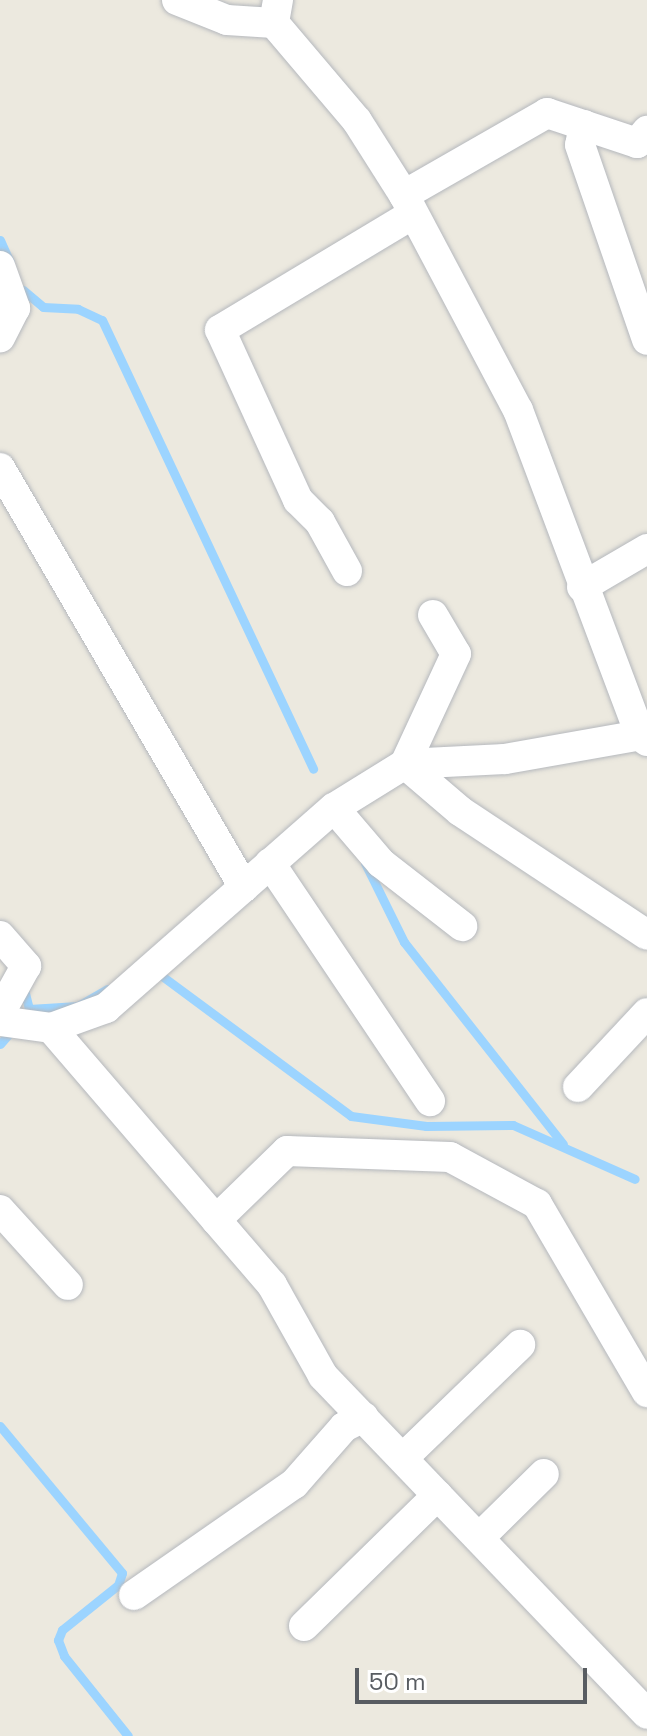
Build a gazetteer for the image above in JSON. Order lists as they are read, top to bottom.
{
  "scale_bar": "50 m"
}
